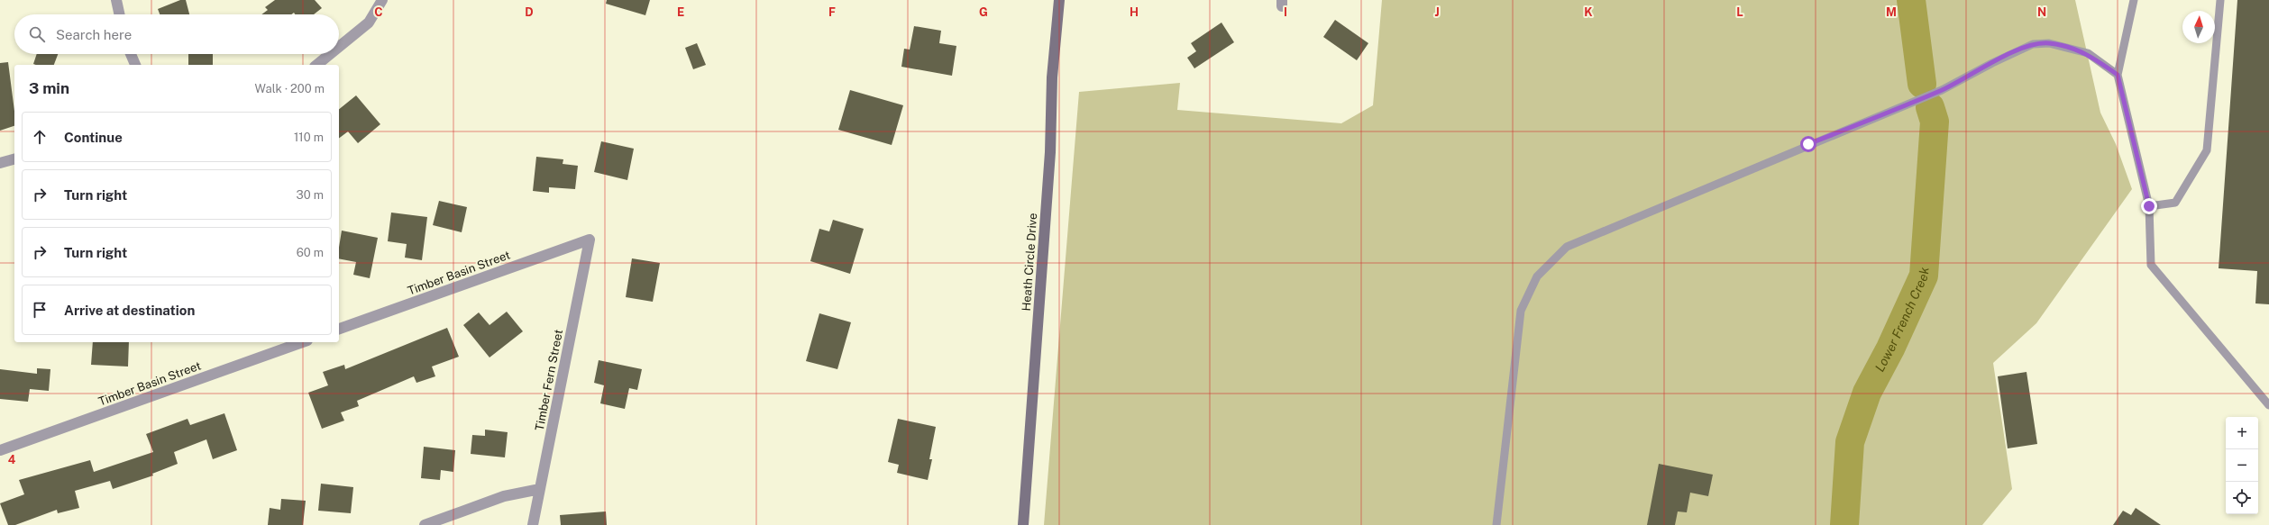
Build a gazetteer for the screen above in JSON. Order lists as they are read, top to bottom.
{
  "streets": {
    "street": ["Heath Circle Drive", "Timber Basin Street", "Timber Fern Street"]
  },
  "crossings": [
    ["Timber Basin Street", "Timber Fern Street"]
  ],
  "water": ["Lower French Creek"],
  "north": "top",
  "page": {
    "search": "Search here",
    "heading": ["3 min", "Walk · 200 m"],
    "list": [
      ["Continue", "110 m"],
      ["Turn right", "30 m"],
      ["Turn right", "60 m"],
      "Arrive at destination"
    ],
    "map_buttons": ["+", "−"]
  },
  "grid": {
    "columns": [
      "C",
      "D",
      "E",
      "F",
      "G",
      "H",
      "I",
      "J",
      "K",
      "L",
      "M",
      "N"
    ],
    "rows": ["4"]
  }
}
